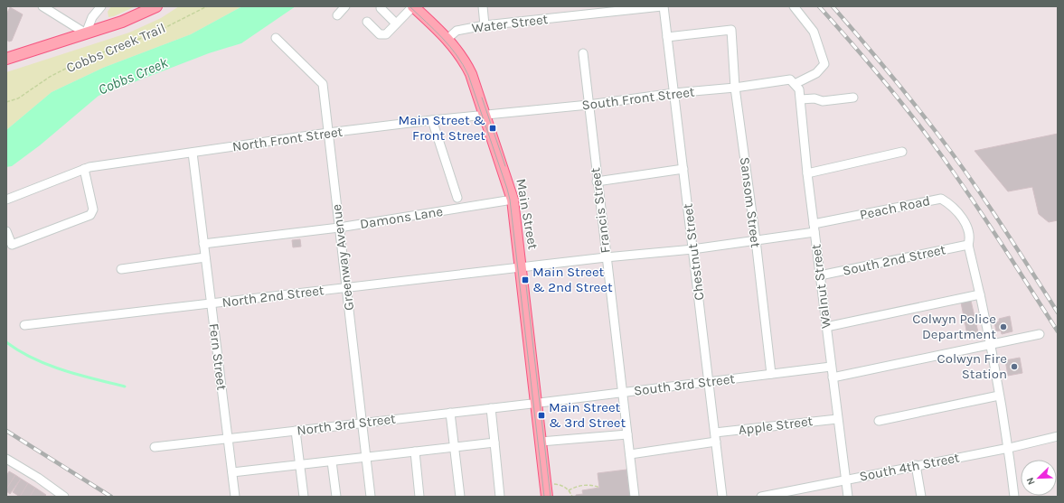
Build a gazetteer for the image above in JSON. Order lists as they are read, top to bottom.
{
  "streets": {
    "main road": ["Main Street"],
    "street": [
      "Water Street",
      "South Front Street",
      "North Front Street",
      "Sansom Street",
      "Peach Road",
      "Francis Street",
      "Damons Lane",
      "Chestnut Street",
      "Greenway Avenue",
      "South 2nd Street",
      "Walnut Street",
      "North 2nd Street",
      "Fern Street",
      "South 3rd Street",
      "North 3rd Street",
      "Apple Street",
      "South 4th Street"
    ],
    "path": ["Cobbs Creek Trail"]
  },
  "crossings": [
    ["Water Street", "Main Street"],
    ["Water Street", "Chestnut Street"],
    ["South Front Street", "North Front Street"],
    ["South Front Street", "Sansom Street"],
    ["South Front Street", "Francis Street"],
    ["South Front Street", "Main Street"],
    ["South Front Street", "Chestnut Street"],
    ["South Front Street", "Walnut Street"],
    ["North Front Street", "Main Street"],
    ["North Front Street", "Greenway Avenue"],
    ["North Front Street", "Fern Street"],
    ["Sansom Street", "Chestnut Street"],
    ["Sansom Street", "South 3rd Street"],
    ["Peach Road", "South 2nd Street"],
    ["Peach Road", "Walnut Street"],
    ["Francis Street", "South 3rd Street"],
    ["Main Street", "Damons Lane"],
    ["Main Street", "North 2nd Street"],
    ["Main Street", "South 3rd Street"],
    ["Main Street", "North 3rd Street"],
    ["Damons Lane", "Greenway Avenue"],
    ["Damons Lane", "Fern Street"],
    ["Chestnut Street", "South 3rd Street"],
    ["Chestnut Street", "Apple Street"],
    ["Greenway Avenue", "North 2nd Street"],
    ["Greenway Avenue", "North 3rd Street"],
    ["South 2nd Street", "Walnut Street"],
    ["Walnut Street", "South 3rd Street"],
    ["Walnut Street", "Apple Street"],
    ["Walnut Street", "South 4th Street"],
    ["North 2nd Street", "Fern Street"],
    ["Fern Street", "North 3rd Street"],
    ["South 3rd Street", "North 3rd Street"]
  ],
  "water": ["Cobbs Creek"],
  "places": {
    "transit": ["Main Street & Front Street", "Main Street & 2nd Street", "Main Street & 3rd Street"],
    "other": ["Colwyn Police Department", "Colwyn Fire Station"]
  },
  "north": "bottom left"
}
